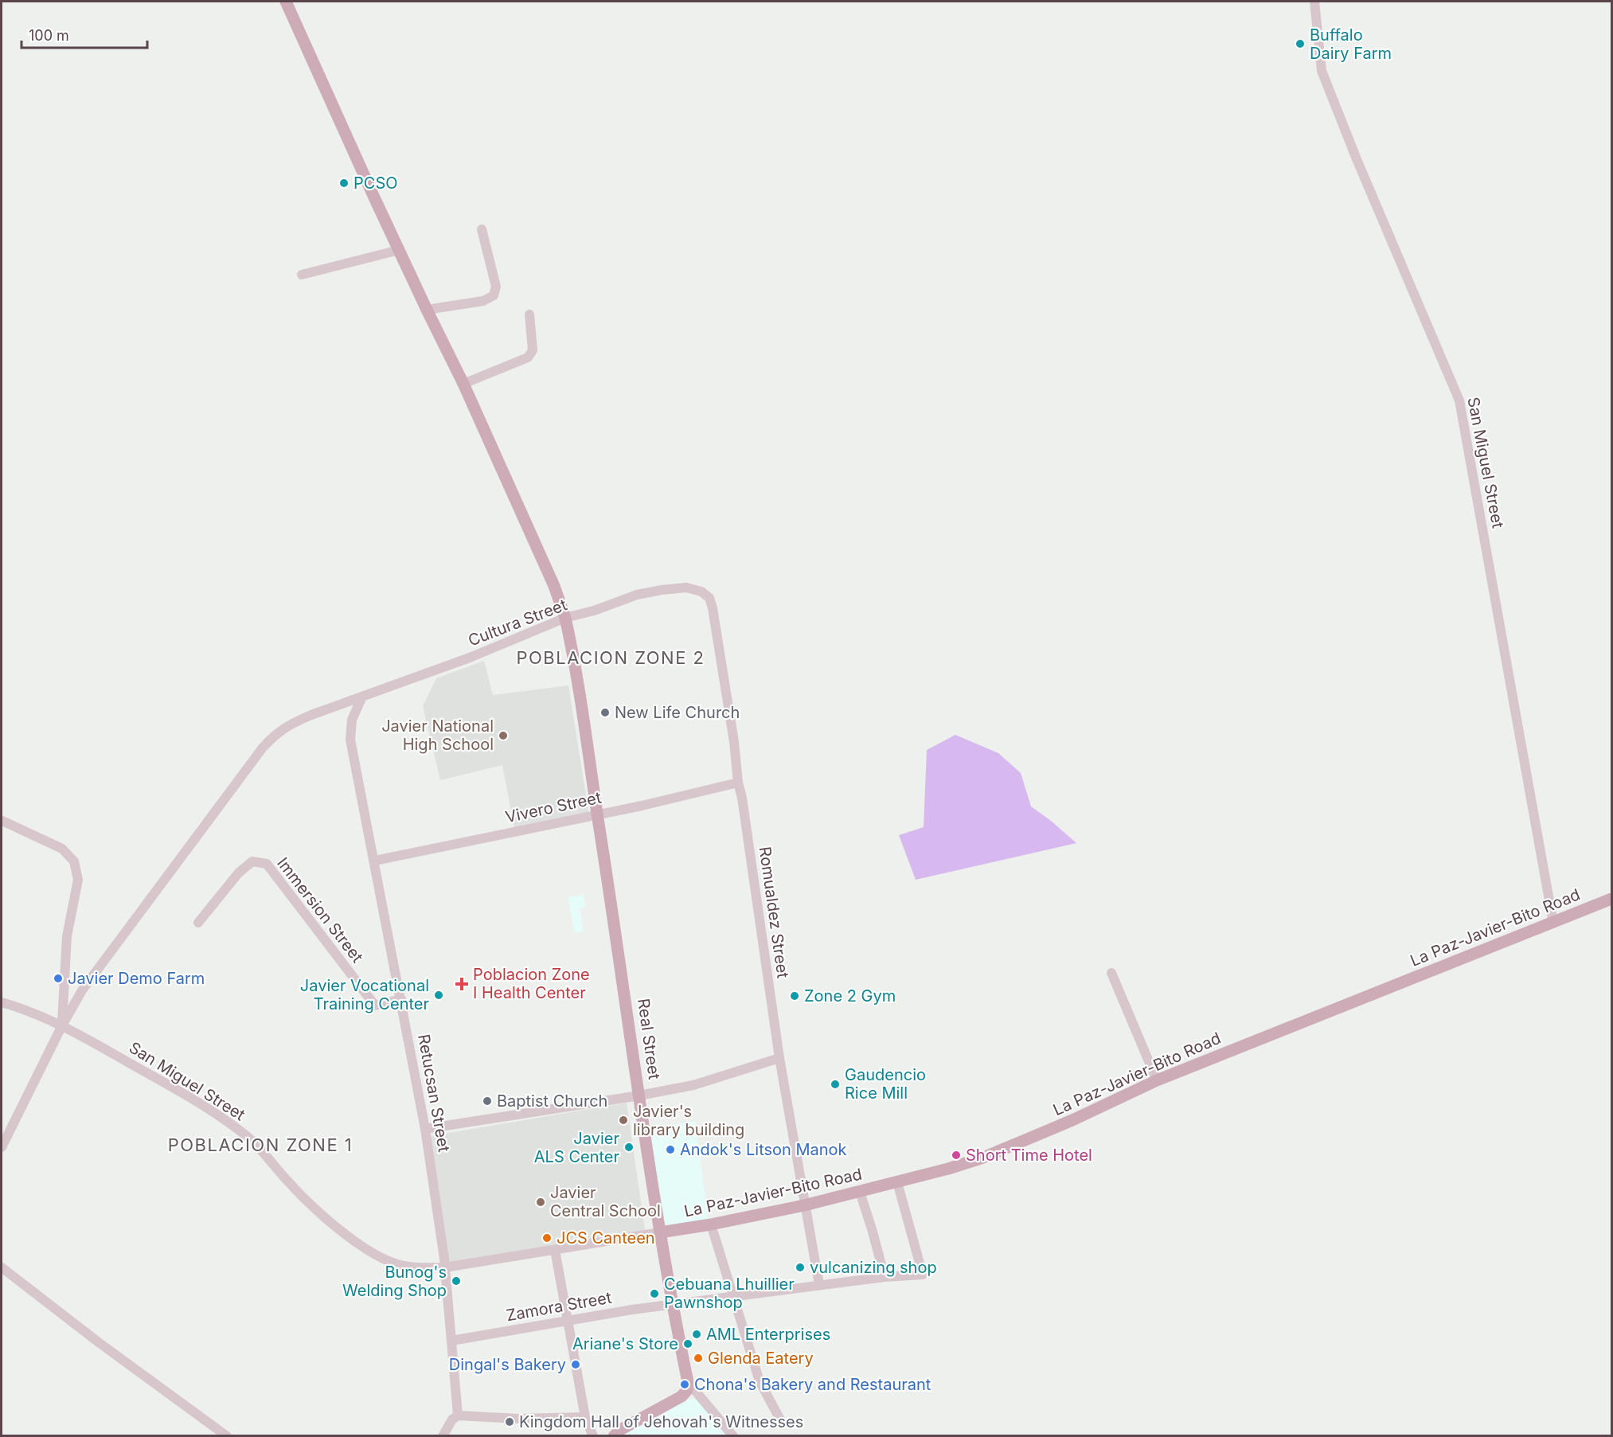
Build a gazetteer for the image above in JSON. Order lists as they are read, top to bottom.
{
  "streets": {
    "main road": ["La Paz-Javier-Bito Road", "Real Street"],
    "street": [
      "San Miguel Street",
      "Cultura Street",
      "Vivero Street",
      "Immersion Street",
      "Romualdez Street",
      "Retucsan Street",
      "Zamora Street"
    ]
  },
  "crossings": [
    ["San Miguel Street", "Cultura Street"],
    ["San Miguel Street", "La Paz-Javier-Bito Road"],
    ["San Miguel Street", "Real Street"],
    ["San Miguel Street", "Retucsan Street"],
    ["Cultura Street", "Romualdez Street"],
    ["Cultura Street", "Real Street"],
    ["Cultura Street", "Retucsan Street"],
    ["Vivero Street", "Romualdez Street"],
    ["Vivero Street", "Real Street"],
    ["Vivero Street", "Retucsan Street"],
    ["Immersion Street", "Retucsan Street"],
    ["Romualdez Street", "La Paz-Javier-Bito Road"],
    ["La Paz-Javier-Bito Road", "Real Street"],
    ["Real Street", "Zamora Street"],
    ["Retucsan Street", "Zamora Street"]
  ],
  "districts": ["POBLACION ZONE 2", "POBLACION ZONE 1"],
  "places": {
    "other": [
      "Buffalo Dairy Farm",
      "PCSO",
      "New Life Church",
      "Javier National High School",
      "Javier Demo Farm",
      "Javier Vocational Training Center",
      "Zone 2 Gym",
      "Gaudencio Rice Mill",
      "Baptist Church",
      "Javier's library building",
      "Javier ALS Center",
      "Andok's Litson Manok",
      "Short Time Hotel",
      "Javier Central School",
      "JCS Canteen",
      "vulcanizing shop",
      "Bunog's Welding Shop",
      "Cebuana Lhuillier Pawnshop",
      "AML Enterprises",
      "Ariane's Store",
      "Glenda Eatery",
      "Dingal's Bakery",
      "Chona's Bakery and Restaurant",
      "Kingdom Hall of Jehovah's Witnesses"
    ],
    "health": ["Poblacion Zone I Health Center"]
  },
  "scale_bar": "100 m"
}
